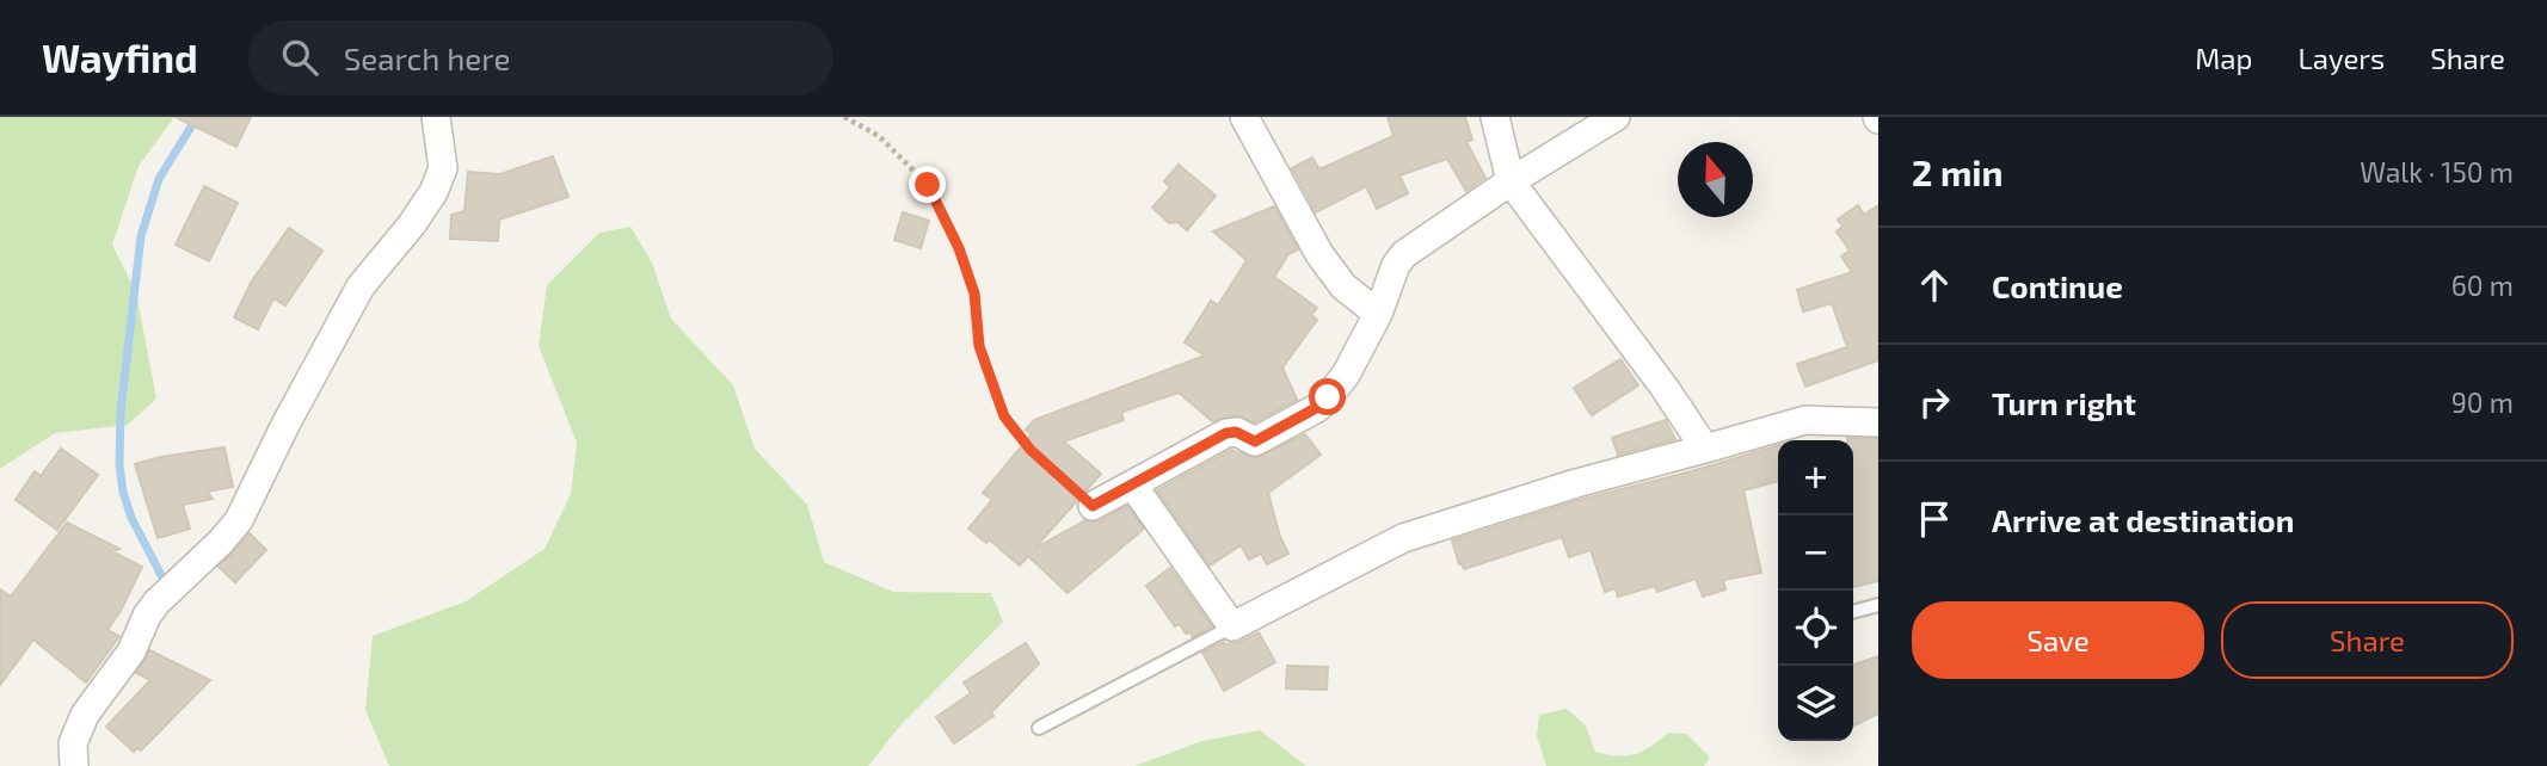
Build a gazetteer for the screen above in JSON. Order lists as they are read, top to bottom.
{
  "north": "top",
  "page": {
    "header": "Wayfind",
    "search": "Search here",
    "nav": ["Map", "Layers", "Share"],
    "heading": ["2 min", "Walk · 150 m"],
    "list": [
      ["Continue", "60 m"],
      ["Turn right", "90 m"],
      "Arrive at destination"
    ],
    "map_buttons": ["+", "−"],
    "buttons": ["Save", "Share"]
  }
}
